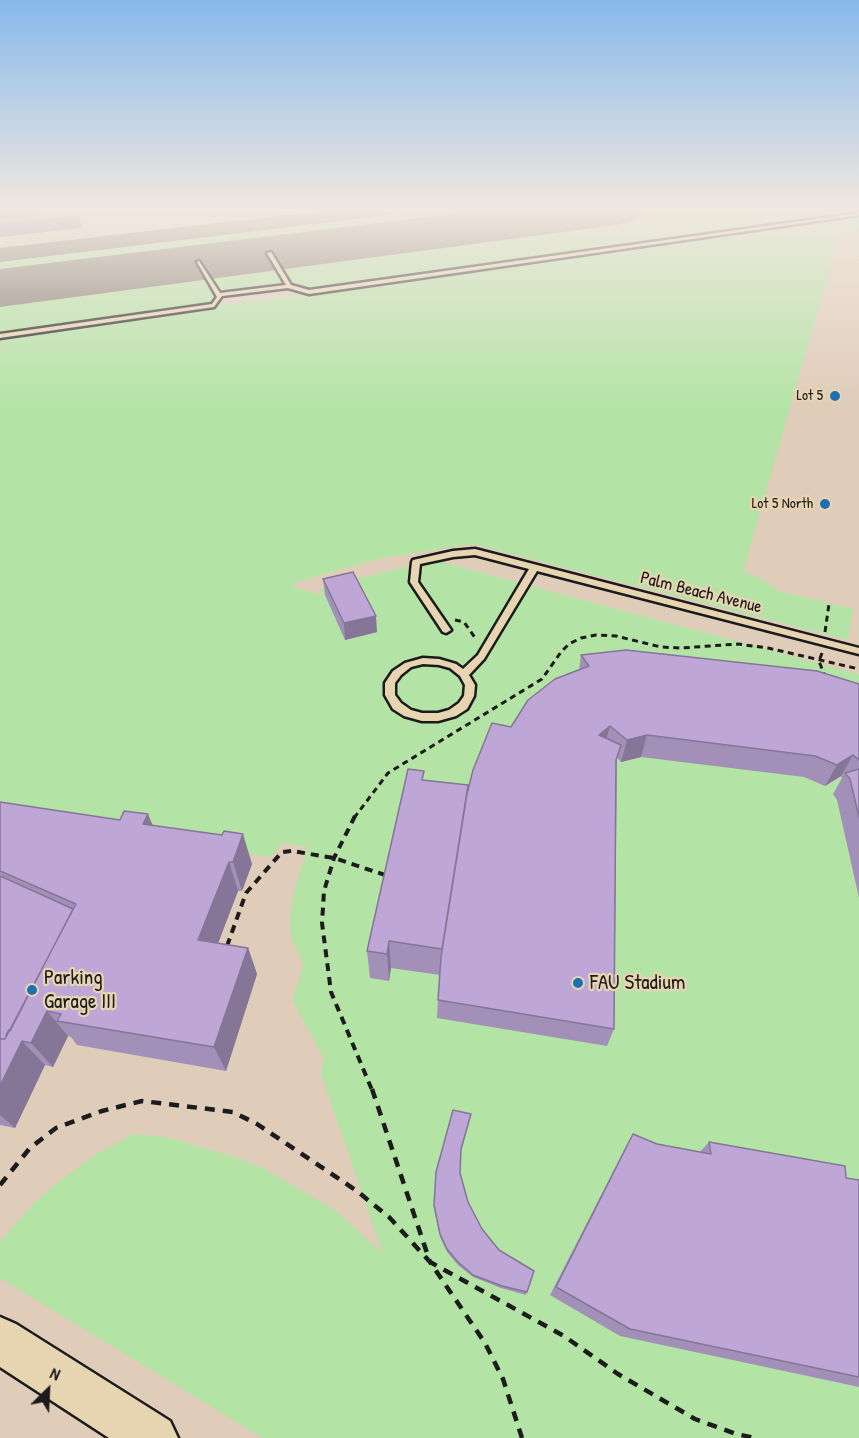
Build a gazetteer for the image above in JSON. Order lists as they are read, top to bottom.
{
  "streets": {
    "lane": ["Palm Beach Avenue"]
  },
  "places": [
    "Lot 5",
    "Lot 5 North",
    "FAU Stadium",
    "Parking Garage III"
  ],
  "north": "top right"
}
